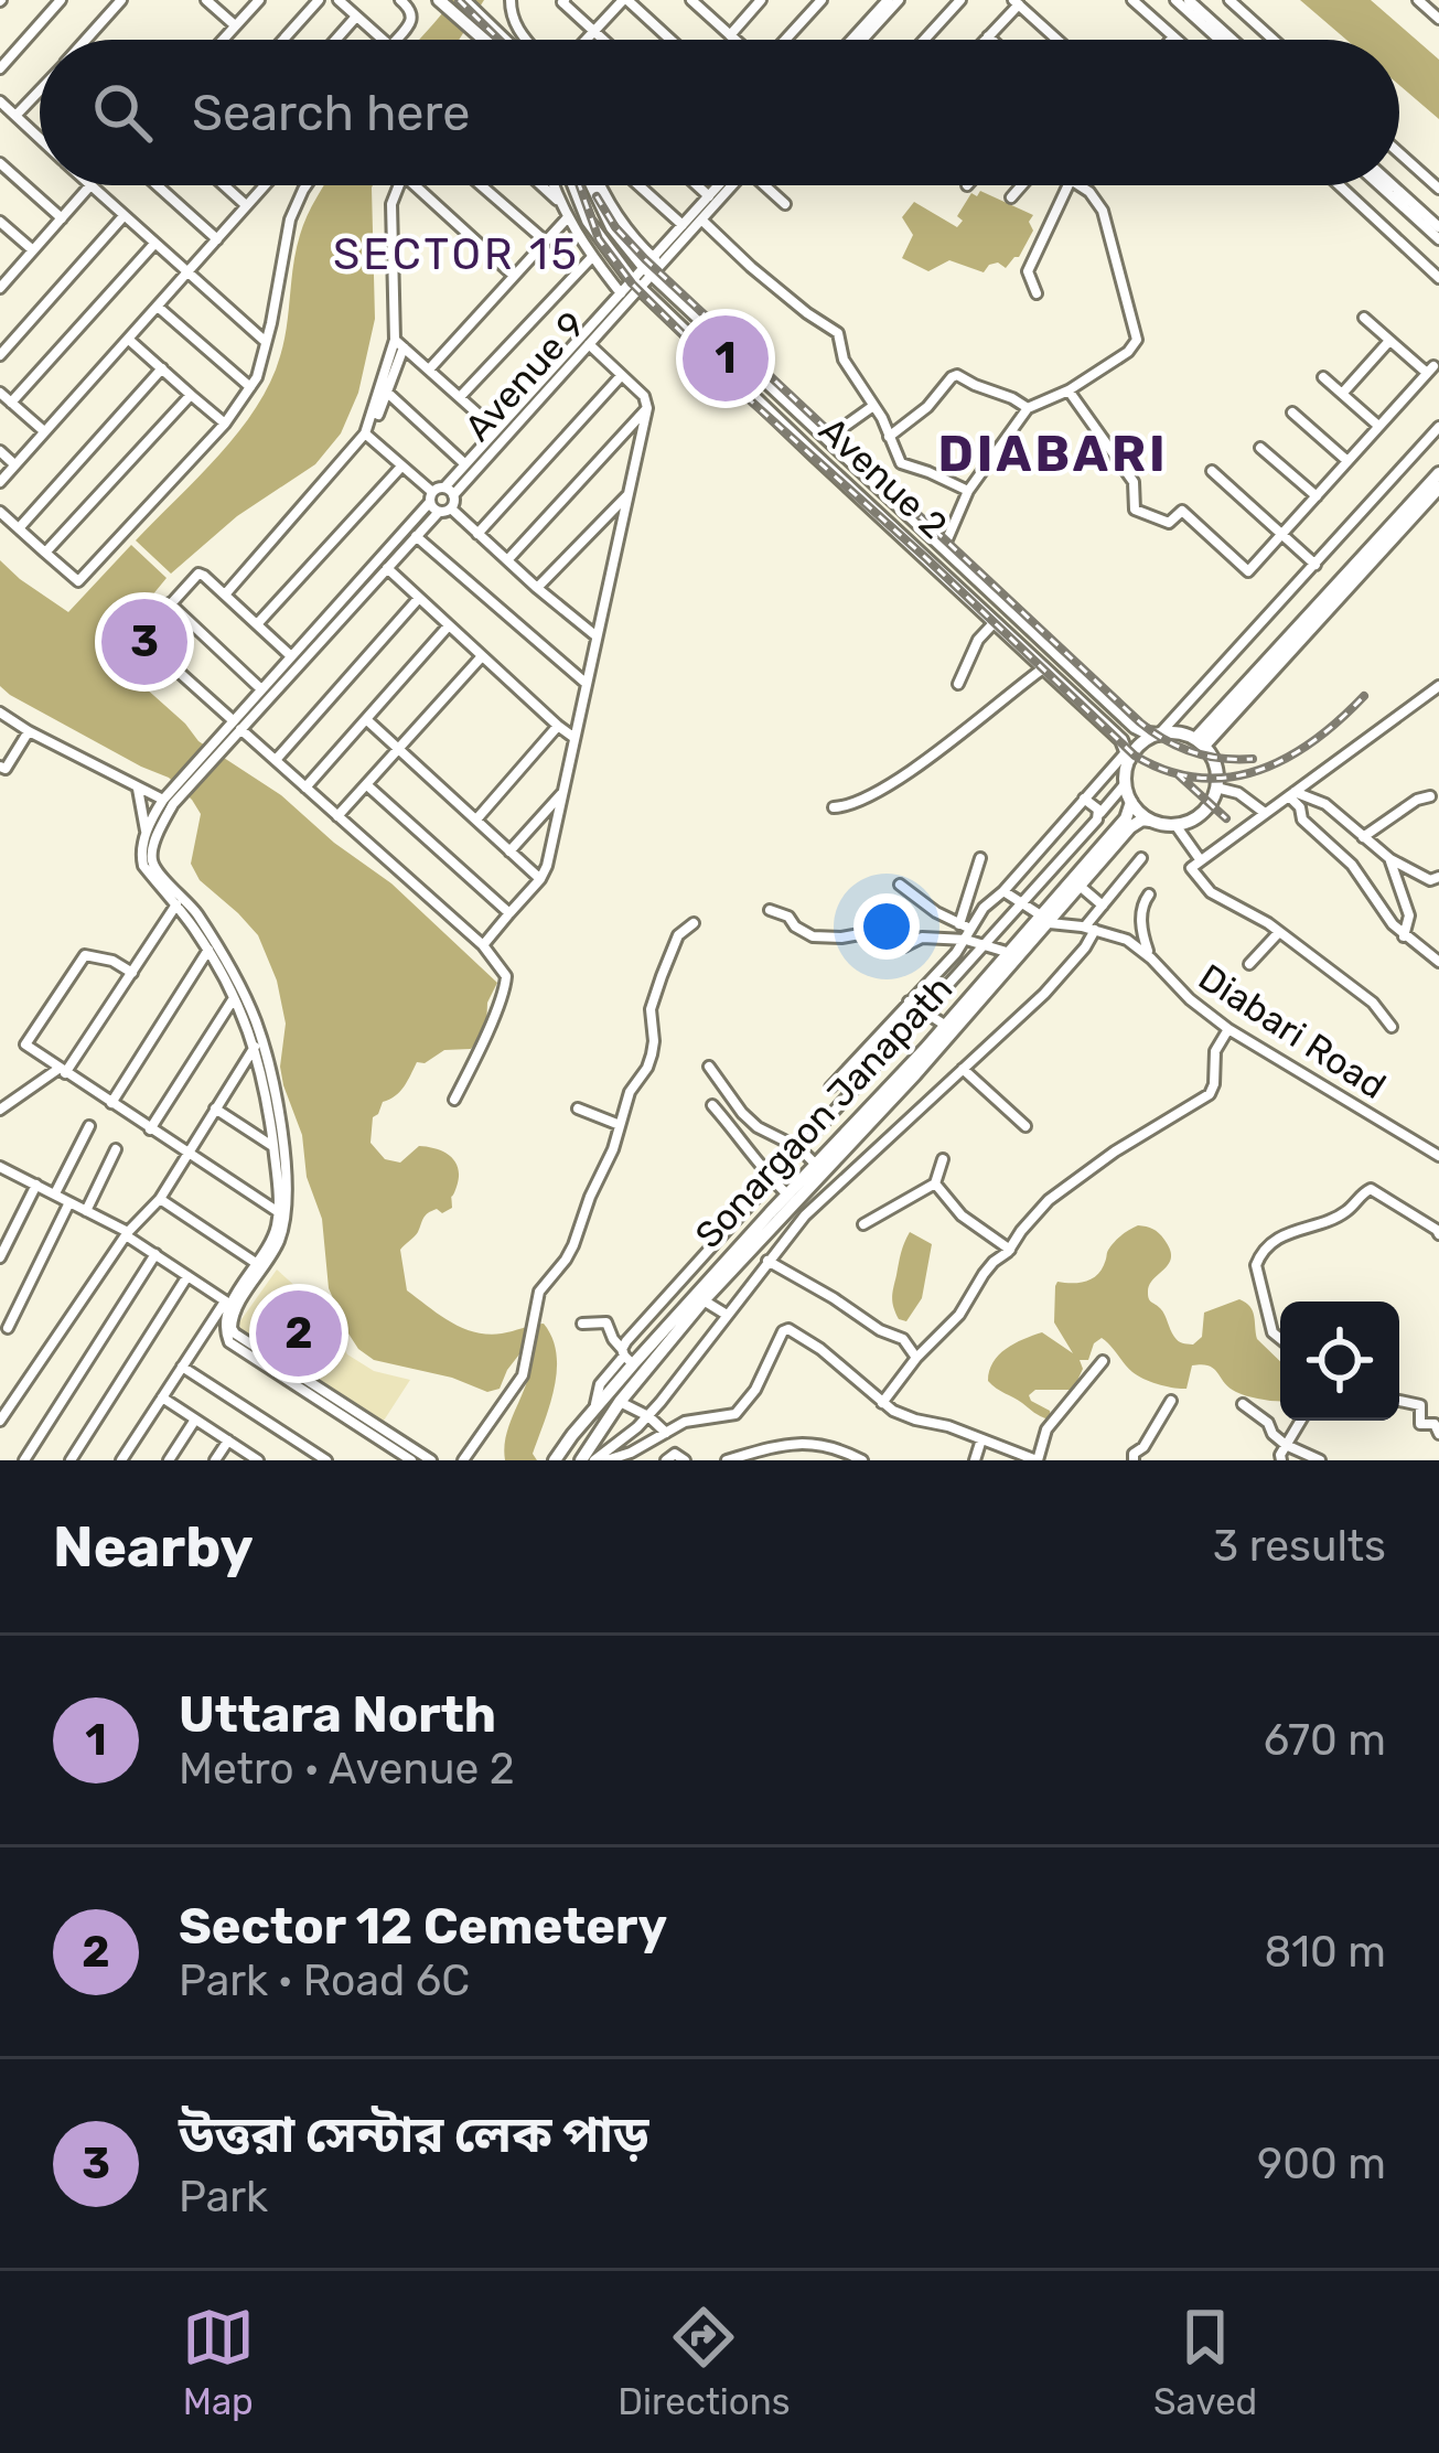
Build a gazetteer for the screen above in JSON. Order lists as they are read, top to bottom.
{
  "streets": {
    "main road": ["Avenue 2", "Sonargaon Janapath"],
    "street": ["Avenue 9", "Diabari Road"]
  },
  "crossings": [
    ["Avenue 9", "Avenue 2"],
    ["Avenue 2", "Sonargaon Janapath"],
    ["Diabari Road", "Sonargaon Janapath"]
  ],
  "districts": ["SECTOR 15", "DIABARI"],
  "page": {
    "search": "Search here",
    "pins": ["1", "3", "2"],
    "heading": ["Nearby", "3 results"],
    "list": [
      {
        "mark": "1",
        "name": "Uttara North",
        "note": "Metro · Avenue 2",
        "value": "670 m"
      },
      {
        "mark": "2",
        "name": "Sector 12 Cemetery",
        "note": "Park · Road 6C",
        "value": "810 m"
      },
      {
        "mark": "3",
        "name": "উত্তরা সেন্টার লেক পাড়",
        "note": "Park",
        "value": "900 m"
      }
    ],
    "nav": ["Map", "Directions", "Saved"]
  }
}
